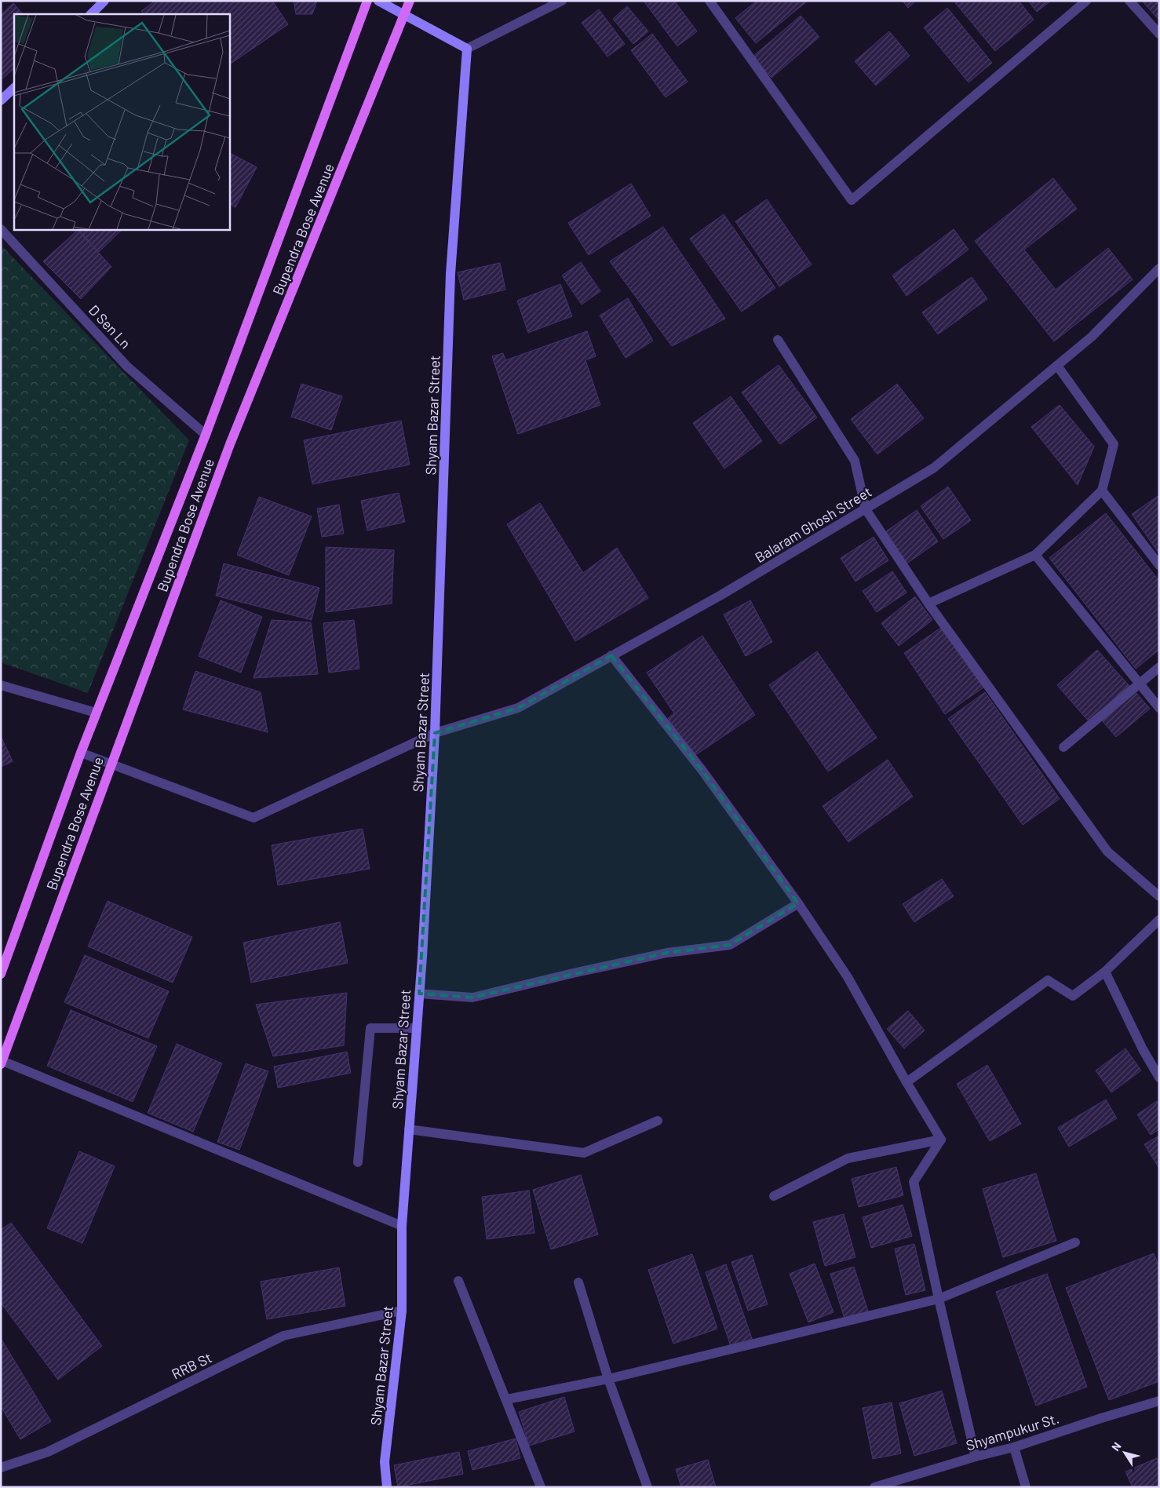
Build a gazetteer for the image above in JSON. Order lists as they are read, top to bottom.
{
  "streets": {
    "main road": ["Bupendra Bose Avenue"],
    "street": [
      "D Sen Ln",
      "Shyam Bazar Street",
      "Balaram Ghosh Street",
      "RRB St",
      "Shyampukur St."
    ]
  },
  "crossings": [
    ["Bupendra Bose Avenue", "D Sen Ln"],
    ["Bupendra Bose Avenue", "Balaram Ghosh Street"],
    ["Shyam Bazar Street", "Balaram Ghosh Street"],
    ["Shyam Bazar Street", "RRB St"]
  ],
  "north": "top left"
}
